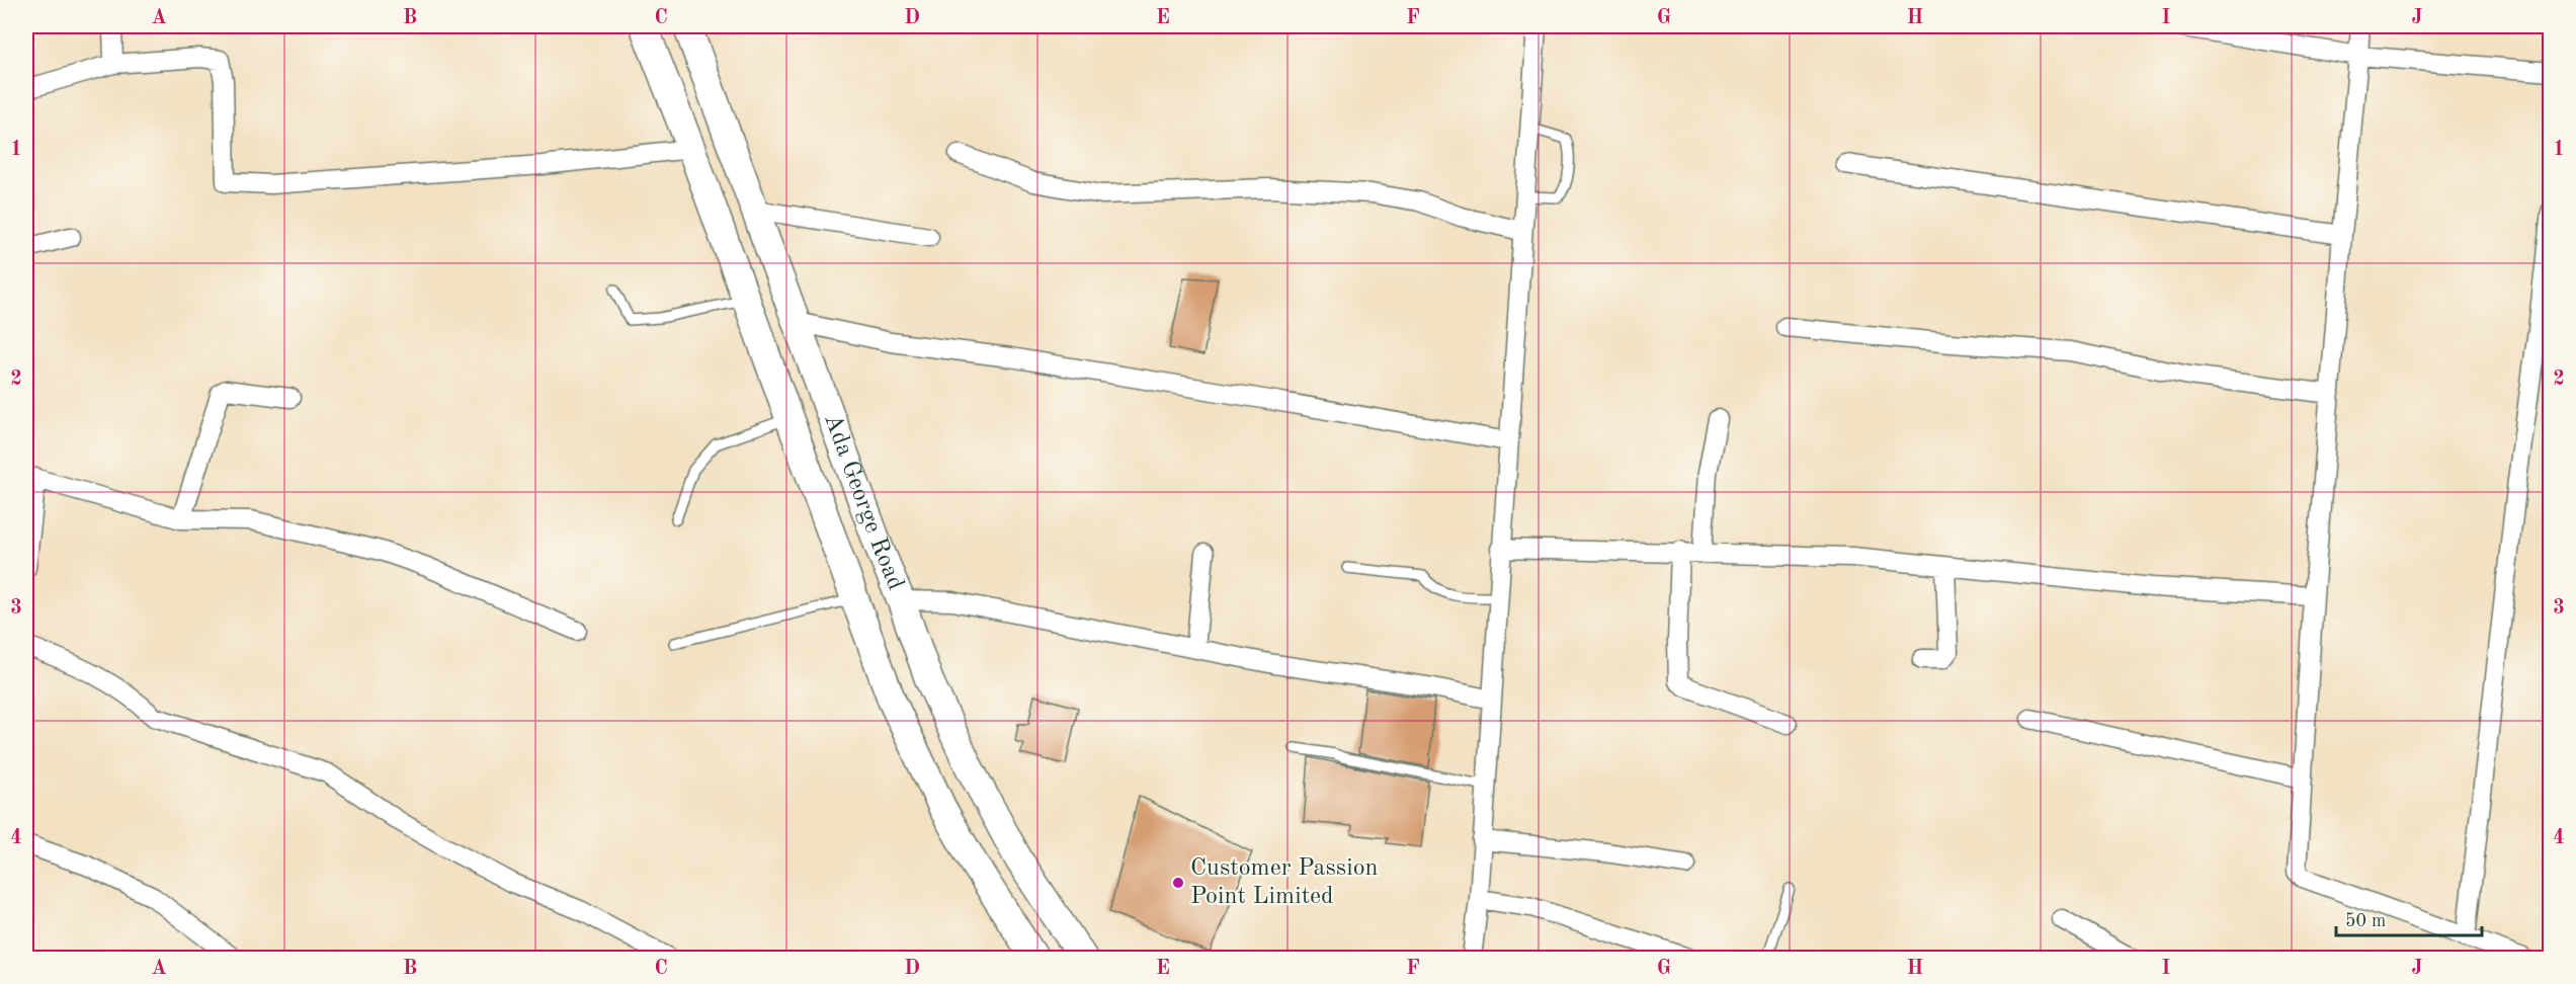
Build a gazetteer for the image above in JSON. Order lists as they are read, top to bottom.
{
  "streets": {
    "main road": ["Ada George Road"]
  },
  "places": ["Customer Passion Point Limited"],
  "scale_bar": "50 m",
  "grid": {
    "columns": [
      "A",
      "B",
      "C",
      "D",
      "E",
      "F",
      "G",
      "H",
      "I",
      "J"
    ],
    "rows": [
      "1",
      "2",
      "3",
      "4"
    ]
  }
}
